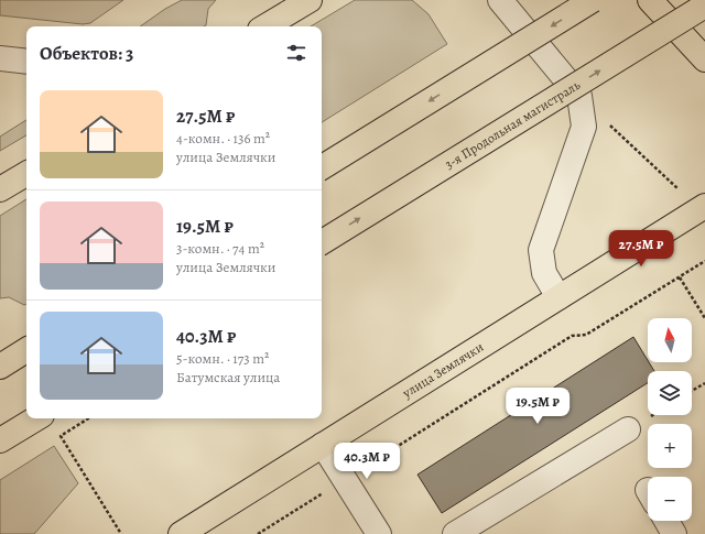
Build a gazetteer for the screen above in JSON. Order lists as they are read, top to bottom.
{
  "streets": {
    "main road": ["3-я Продольная магистраль", "улица Землячки"]
  },
  "north": "top",
  "page": {
    "heading": "Объектов: 3",
    "list": [
      {
        "name": "27.5M ₽",
        "note": "4-комн. · 136 m² · улица Землячки"
      },
      {
        "name": "19.5M ₽",
        "note": "3-комн. · 74 m² · улица Землячки"
      },
      {
        "name": "40.3M ₽",
        "note": "5-комн. · 173 m² · Батумская улица"
      }
    ],
    "price": ["27.5M ₽", "19.5M ₽", "40.3M ₽"],
    "map_buttons": ["+", "−"]
  }
}
